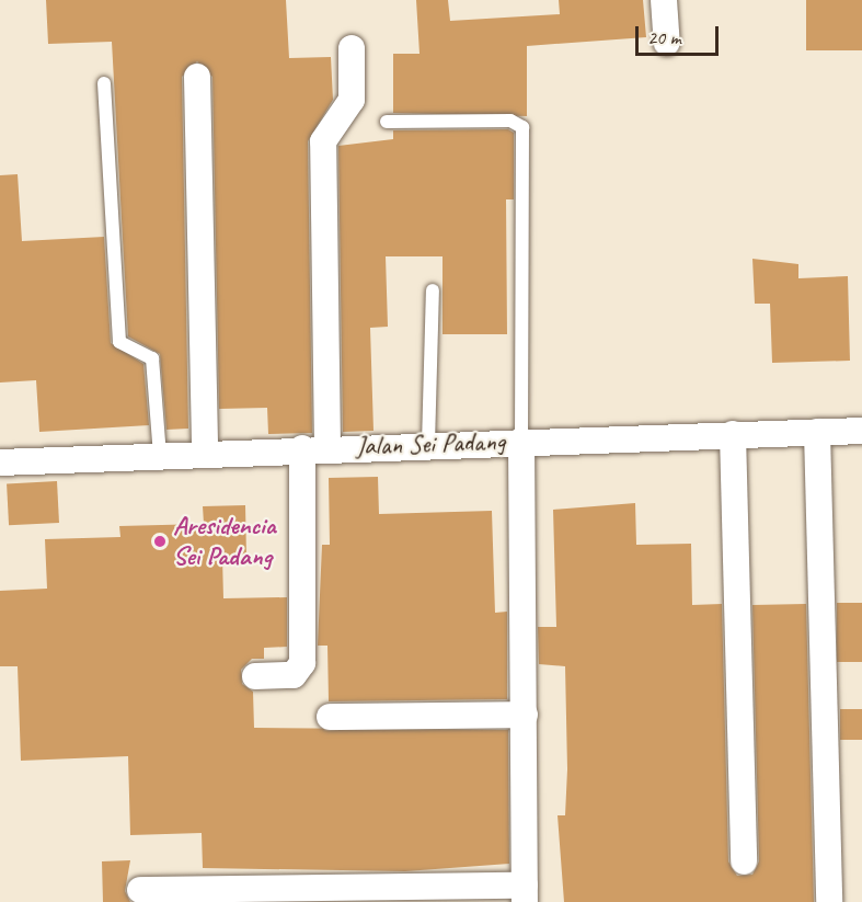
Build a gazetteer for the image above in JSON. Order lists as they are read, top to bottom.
{
  "streets": {
    "street": ["Jalan Sei Padang"]
  },
  "places": ["Aresidencia Sei Padang"],
  "scale_bar": "20 m"
}
